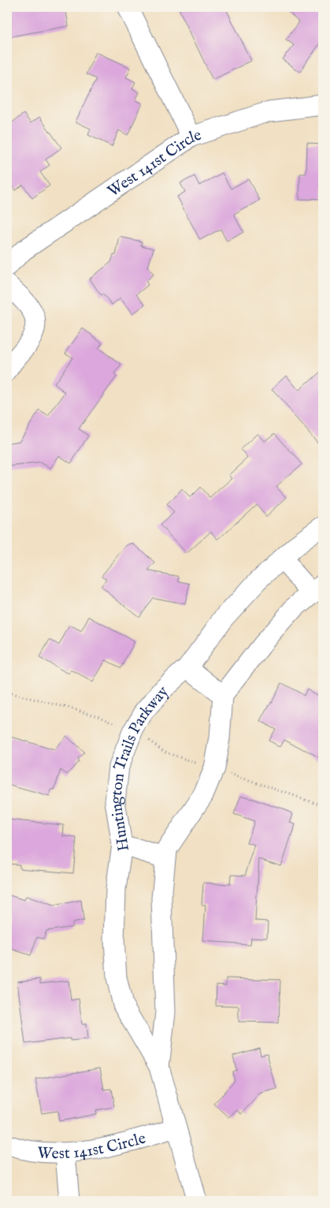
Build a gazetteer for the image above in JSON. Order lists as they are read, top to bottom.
{
  "streets": {
    "street": ["West 141st Circle", "Huntington Trails Parkway"]
  },
  "crossings": [
    ["West 141st Circle", "Huntington Trails Parkway"]
  ]
}
